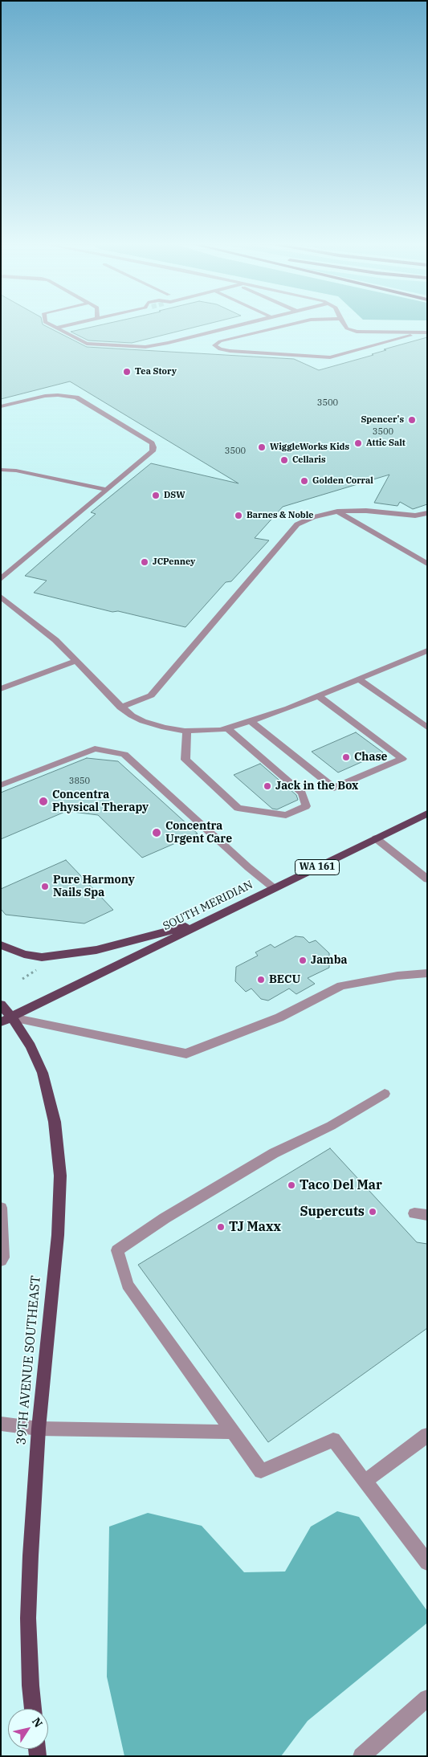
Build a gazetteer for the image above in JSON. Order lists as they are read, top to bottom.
{
  "streets": {
    "main road": ["WA 161", "SOUTH MERIDIAN", "39TH AVENUE SOUTHEAST"]
  },
  "crossings": [
    ["SOUTH MERIDIAN", "39TH AVENUE SOUTHEAST"]
  ],
  "places": [
    "Tea Story",
    "Spencer's",
    "Attic Salt",
    "WiggleWorks Kids",
    "Cellaris",
    "Golden Corral",
    "DSW",
    "Barnes & Noble",
    "JCPenney",
    "Chase",
    "Jack in the Box",
    "Concentra Physical Therapy",
    "Concentra Urgent Care",
    "Pure Harmony Nails Spa",
    "Jamba",
    "BECU",
    "Taco Del Mar",
    "Supercuts",
    "TJ Maxx"
  ],
  "house_numbers": [
    "3500",
    "3500",
    "3500",
    "3850"
  ],
  "north": "top right"
}
